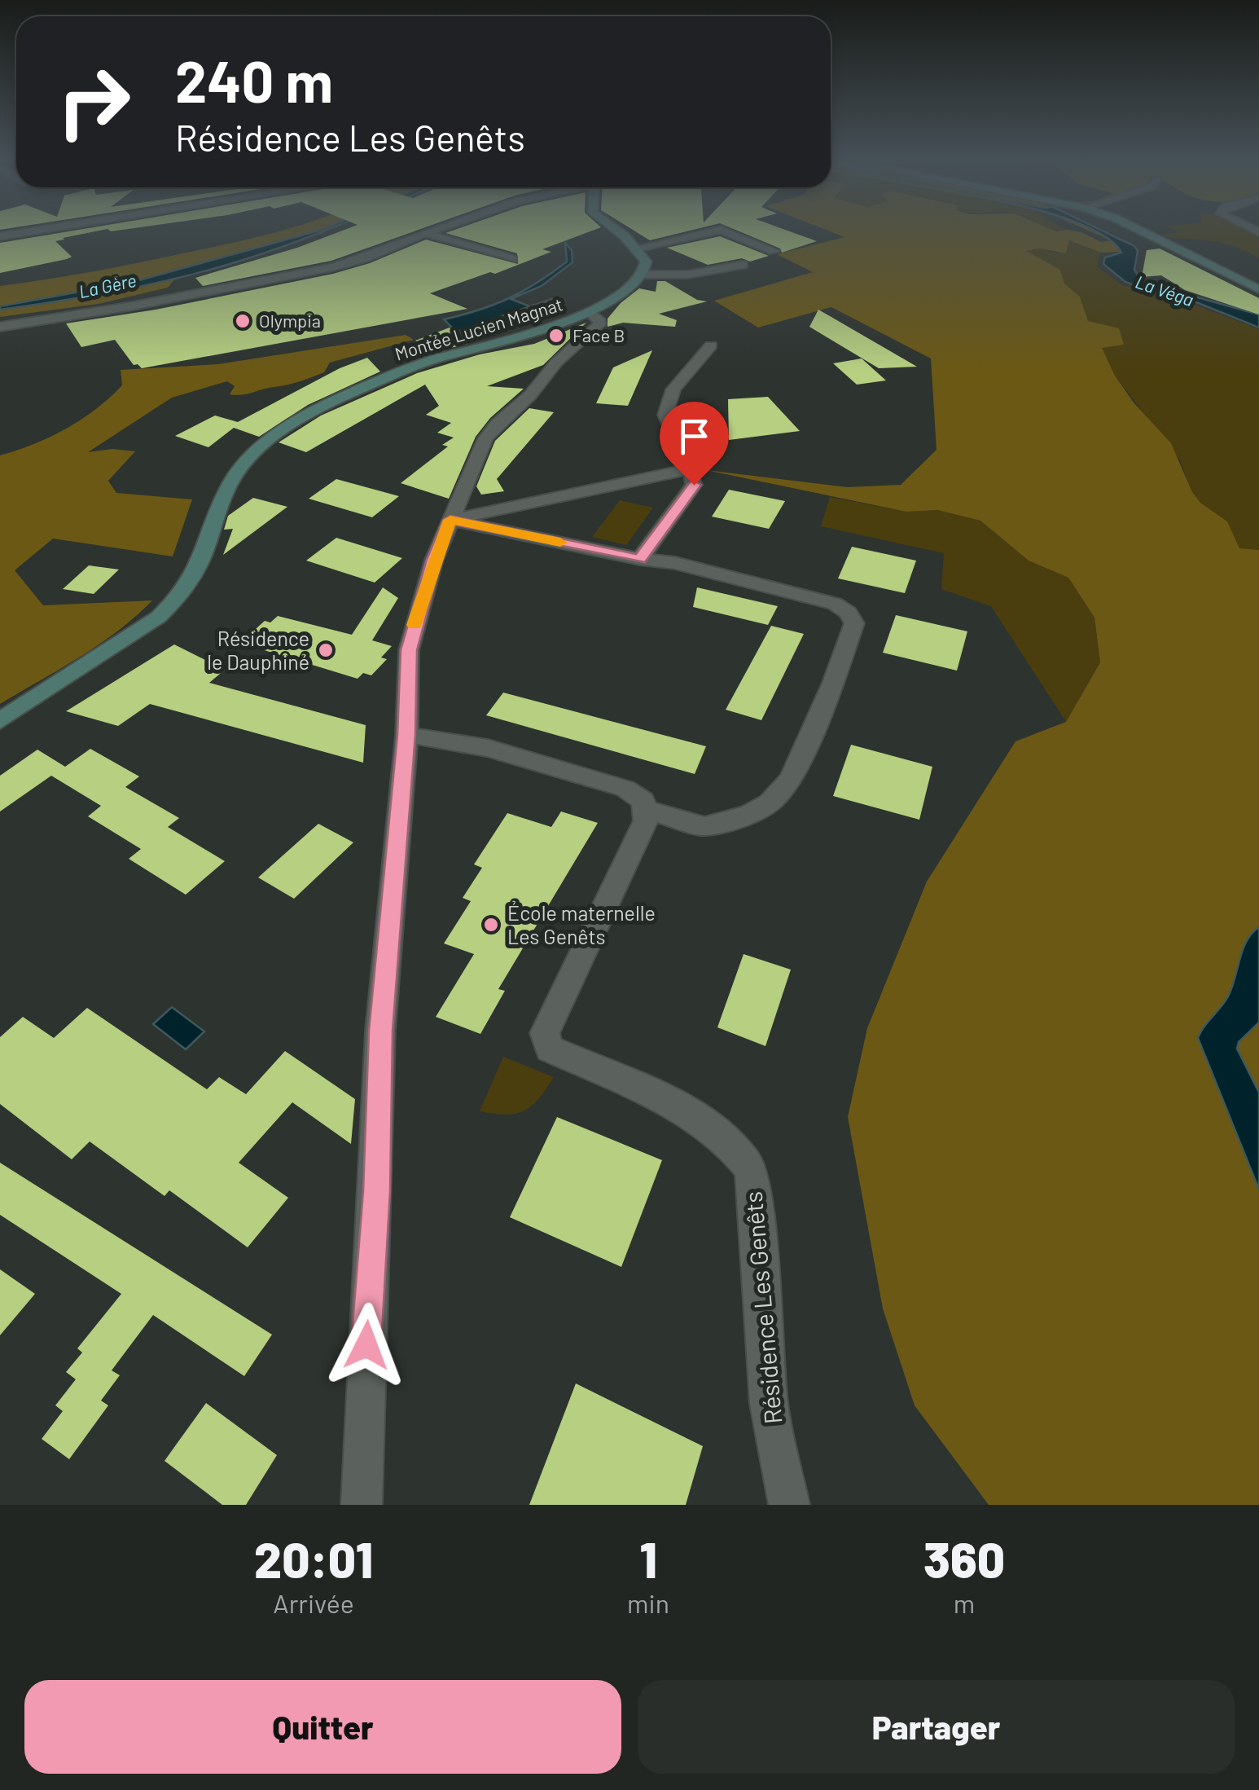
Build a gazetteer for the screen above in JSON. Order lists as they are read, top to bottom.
{
  "streets": {
    "main road": ["Montée Lucien Magnat"],
    "street": ["Résidence Les Genêts"]
  },
  "water": ["La Gère", "La Véga"],
  "places": [
    "Olympia",
    "Face B",
    "Résidence le Dauphiné",
    "École maternelle Les Genêts"
  ],
  "page": {
    "turn": ["240 m", "Résidence Les Genêts"],
    "eta": [
      "20:01",
      "Arrivée",
      "1",
      "min",
      "360",
      "m"
    ],
    "buttons": ["Quitter", "Partager"]
  }
}
